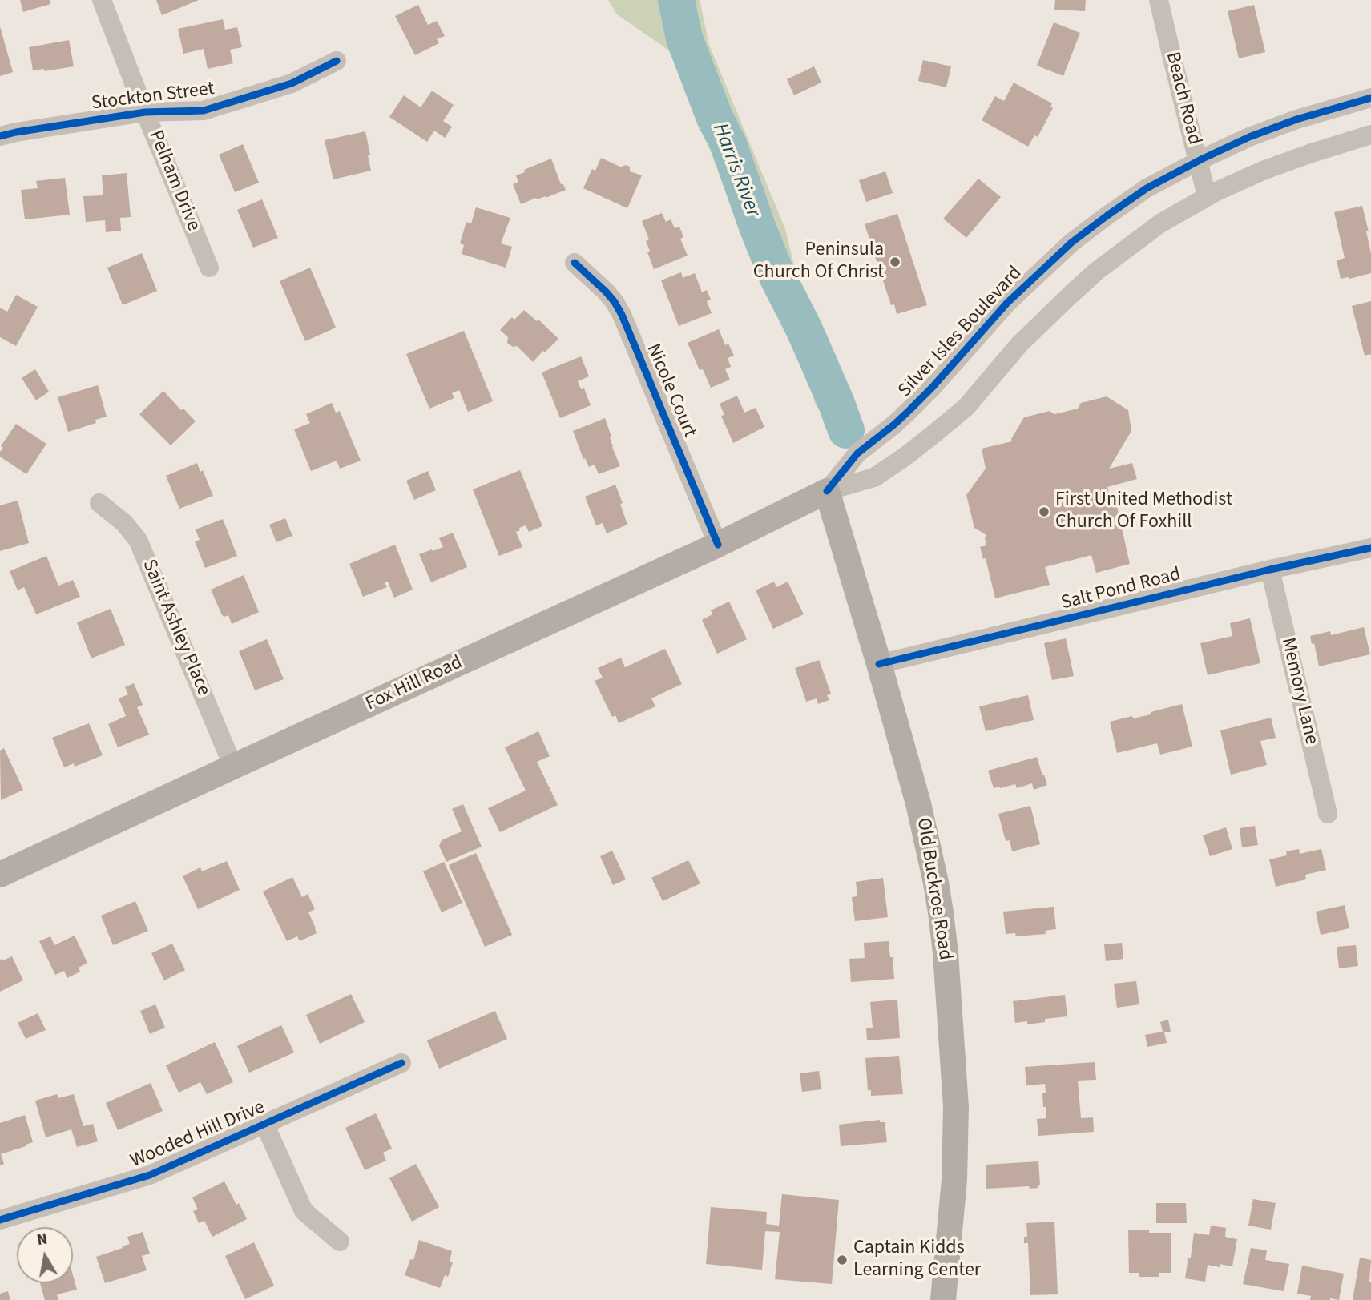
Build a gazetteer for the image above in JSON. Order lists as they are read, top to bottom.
{
  "streets": {
    "main road": ["Fox Hill Road", "Old Buckroe Road"],
    "street": [
      "Stockton Street",
      "Beach Road",
      "Pelham Drive",
      "Silver Isles Boulevard",
      "Nicole Court",
      "Salt Pond Road",
      "Saint Ashley Place",
      "Memory Lane",
      "Wooded Hill Drive"
    ]
  },
  "crossings": [
    ["Stockton Street", "Pelham Drive"],
    ["Beach Road", "Silver Isles Boulevard"],
    ["Silver Isles Boulevard", "Fox Hill Road"],
    ["Silver Isles Boulevard", "Old Buckroe Road"],
    ["Nicole Court", "Fox Hill Road"],
    ["Salt Pond Road", "Memory Lane"],
    ["Salt Pond Road", "Old Buckroe Road"],
    ["Saint Ashley Place", "Fox Hill Road"],
    ["Fox Hill Road", "Old Buckroe Road"]
  ],
  "water": ["Harris River"],
  "places": ["Peninsula Church Of Christ", "First United Methodist Church Of Foxhill", "Captain Kidds Learning Center"],
  "north": "top"
}
